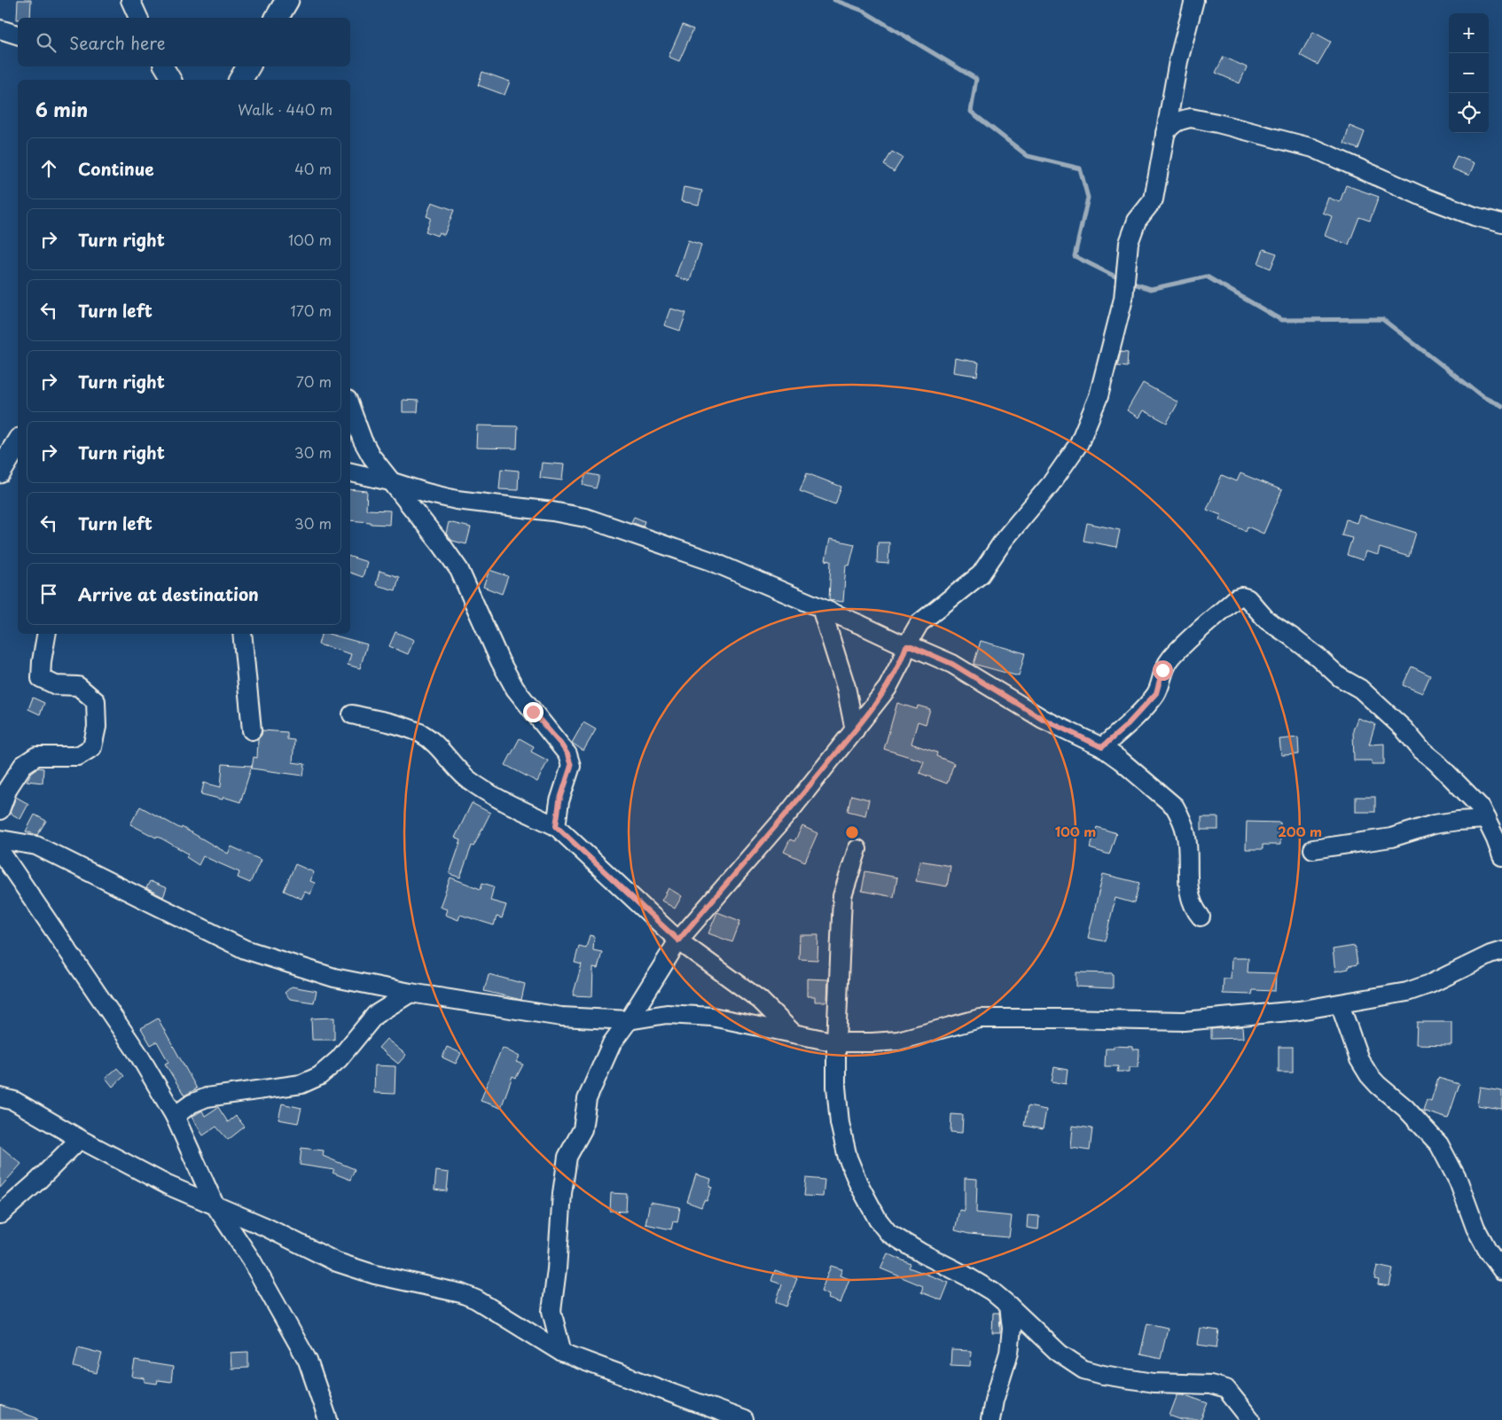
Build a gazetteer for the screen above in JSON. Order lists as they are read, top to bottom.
{
  "page": {
    "map_buttons": ["+", "−"],
    "search": "Search here",
    "heading": ["6 min", "Walk · 440 m"],
    "list": [
      ["Continue", "40 m"],
      ["Turn right", "100 m"],
      ["Turn left", "170 m"],
      ["Turn right", "70 m"],
      ["Turn right", "30 m"],
      ["Turn left", "30 m"],
      "Arrive at destination"
    ]
  },
  "rings": ["100 m", "200 m"]
}
